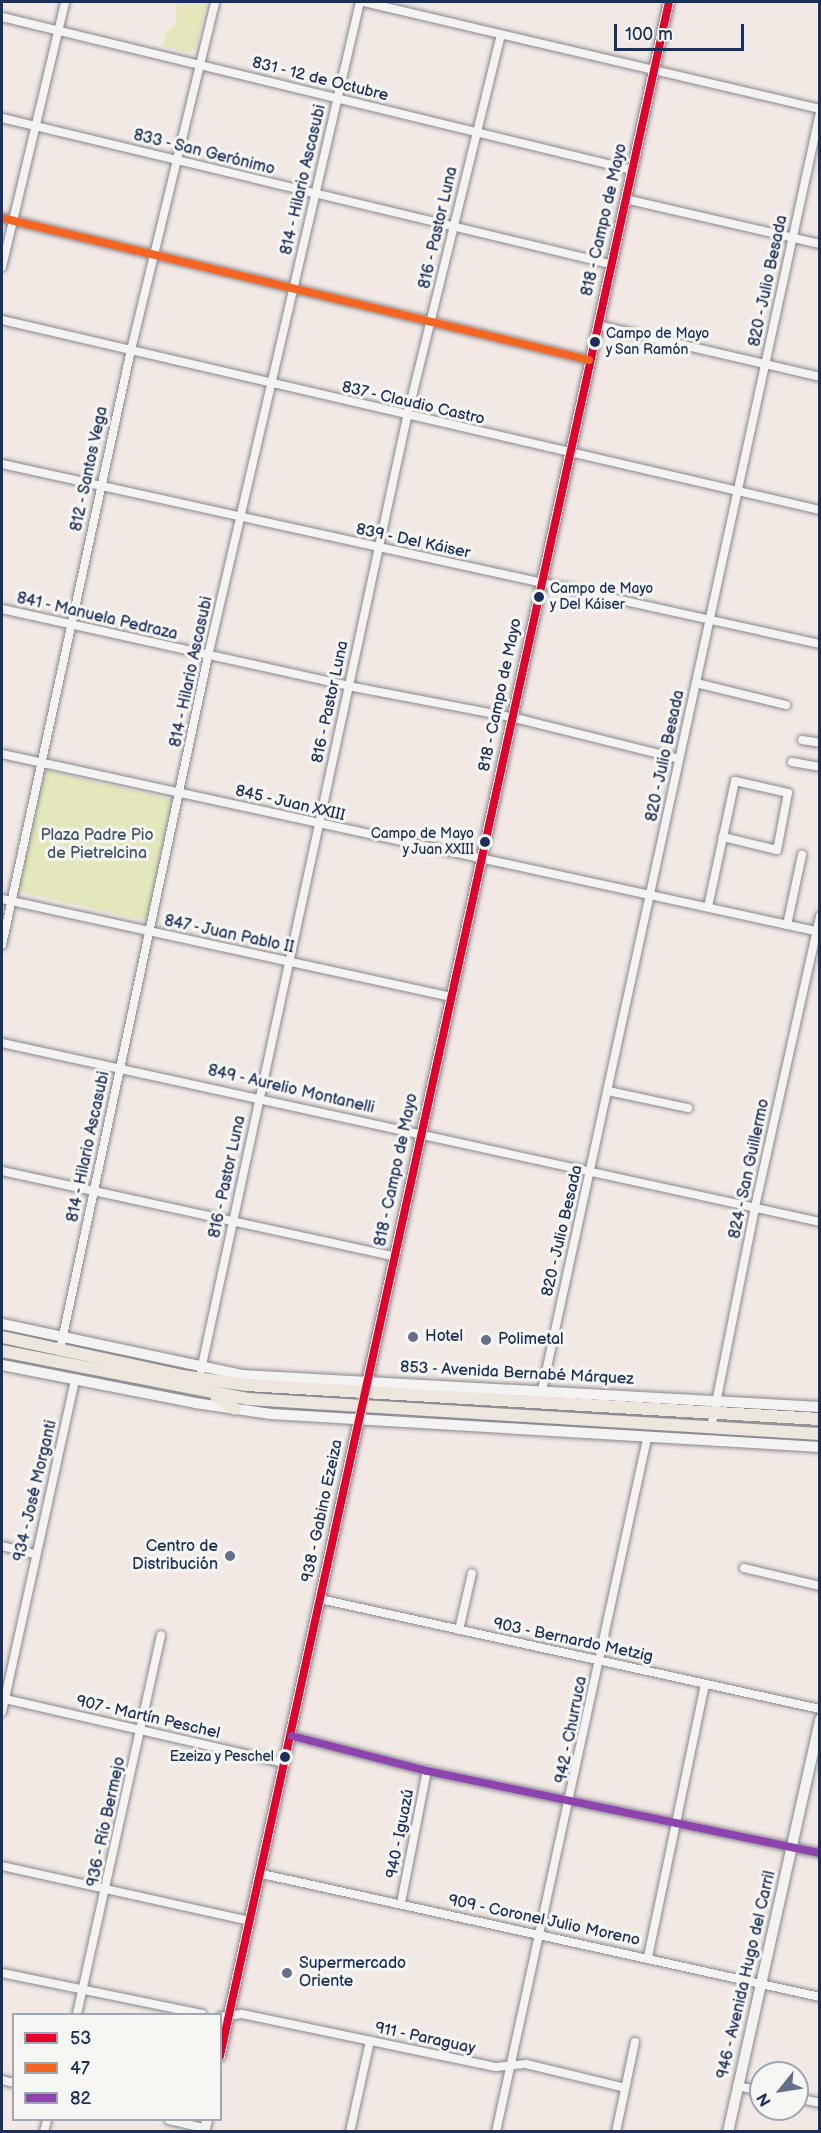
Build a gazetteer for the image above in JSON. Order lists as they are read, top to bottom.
{
  "streets": {
    "main road": ["853 - Avenida Bernabé Márquez"],
    "street": [
      "831 - 12 de Octubre",
      "833 - San Gerónimo",
      "814 - Hilario Ascasubi",
      "818 - Campo de Mayo",
      "816 - Pastor Luna",
      "820 - Julio Besada",
      "837 - Claudio Castro",
      "812 - Santos Vega",
      "839 - Del Káiser",
      "841 - Manuela Pedraza",
      "845 - Juan XXIII",
      "847 - Juan Pablo II",
      "849 - Aurelio Montanelli",
      "824 - San Guillermo",
      "934 - José Morganti",
      "938 - Gabino Ezeiza",
      "903 - Bernardo Metzig",
      "907 - Martín Peschel",
      "942 - Churruca",
      "936 - Río Bermejo",
      "940 - Iguazú",
      "909 - Coronel Julio Moreno",
      "946 - Avenida Hugo del Carril",
      "911 - Paraguay"
    ]
  },
  "crossings": [
    ["831 - 12 de Octubre", "814 - Hilario Ascasubi"],
    ["831 - 12 de Octubre", "818 - Campo de Mayo"],
    ["831 - 12 de Octubre", "816 - Pastor Luna"],
    ["831 - 12 de Octubre", "812 - Santos Vega"],
    ["833 - San Gerónimo", "814 - Hilario Ascasubi"],
    ["833 - San Gerónimo", "818 - Campo de Mayo"],
    ["833 - San Gerónimo", "816 - Pastor Luna"],
    ["833 - San Gerónimo", "812 - Santos Vega"],
    ["814 - Hilario Ascasubi", "837 - Claudio Castro"],
    ["814 - Hilario Ascasubi", "839 - Del Káiser"],
    ["814 - Hilario Ascasubi", "841 - Manuela Pedraza"],
    ["814 - Hilario Ascasubi", "845 - Juan XXIII"],
    ["814 - Hilario Ascasubi", "847 - Juan Pablo II"],
    ["814 - Hilario Ascasubi", "849 - Aurelio Montanelli"],
    ["814 - Hilario Ascasubi", "853 - Avenida Bernabé Márquez"],
    ["818 - Campo de Mayo", "837 - Claudio Castro"],
    ["818 - Campo de Mayo", "839 - Del Káiser"],
    ["818 - Campo de Mayo", "841 - Manuela Pedraza"],
    ["818 - Campo de Mayo", "845 - Juan XXIII"],
    ["818 - Campo de Mayo", "847 - Juan Pablo II"],
    ["818 - Campo de Mayo", "849 - Aurelio Montanelli"],
    ["818 - Campo de Mayo", "853 - Avenida Bernabé Márquez"],
    ["818 - Campo de Mayo", "938 - Gabino Ezeiza"],
    ["816 - Pastor Luna", "837 - Claudio Castro"],
    ["816 - Pastor Luna", "839 - Del Káiser"],
    ["816 - Pastor Luna", "841 - Manuela Pedraza"],
    ["816 - Pastor Luna", "845 - Juan XXIII"],
    ["816 - Pastor Luna", "847 - Juan Pablo II"],
    ["816 - Pastor Luna", "849 - Aurelio Montanelli"],
    ["816 - Pastor Luna", "853 - Avenida Bernabé Márquez"],
    ["820 - Julio Besada", "837 - Claudio Castro"],
    ["820 - Julio Besada", "839 - Del Káiser"],
    ["820 - Julio Besada", "841 - Manuela Pedraza"],
    ["820 - Julio Besada", "845 - Juan XXIII"],
    ["820 - Julio Besada", "849 - Aurelio Montanelli"],
    ["820 - Julio Besada", "853 - Avenida Bernabé Márquez"],
    ["837 - Claudio Castro", "812 - Santos Vega"],
    ["812 - Santos Vega", "839 - Del Káiser"],
    ["812 - Santos Vega", "841 - Manuela Pedraza"],
    ["812 - Santos Vega", "845 - Juan XXIII"],
    ["812 - Santos Vega", "847 - Juan Pablo II"],
    ["845 - Juan XXIII", "824 - San Guillermo"],
    ["849 - Aurelio Montanelli", "824 - San Guillermo"],
    ["824 - San Guillermo", "853 - Avenida Bernabé Márquez"],
    ["853 - Avenida Bernabé Márquez", "938 - Gabino Ezeiza"],
    ["934 - José Morganti", "907 - Martín Peschel"],
    ["938 - Gabino Ezeiza", "903 - Bernardo Metzig"],
    ["938 - Gabino Ezeiza", "907 - Martín Peschel"],
    ["938 - Gabino Ezeiza", "909 - Coronel Julio Moreno"],
    ["938 - Gabino Ezeiza", "911 - Paraguay"],
    ["903 - Bernardo Metzig", "942 - Churruca"],
    ["907 - Martín Peschel", "936 - Río Bermejo"],
    ["942 - Churruca", "909 - Coronel Julio Moreno"],
    ["942 - Churruca", "911 - Paraguay"],
    ["940 - Iguazú", "909 - Coronel Julio Moreno"],
    ["909 - Coronel Julio Moreno", "946 - Avenida Hugo del Carril"]
  ],
  "parks": ["Plaza Padre Pio de Pietrelcina"],
  "places": [
    "Campo de Mayo y San Ramón",
    "Campo de Mayo y Del Káiser",
    "Campo de Mayo y Juan XXIII",
    "Hotel",
    "Polimetal",
    "Centro de Distribución",
    "Ezeiza y Peschel",
    "Supermercado Oriente"
  ],
  "lines": ["transit line 53", "transit line 47", "transit line 82"],
  "legend": ["53", "47", "82"],
  "scale_bar": "100 m",
  "north": "bottom left"
}
